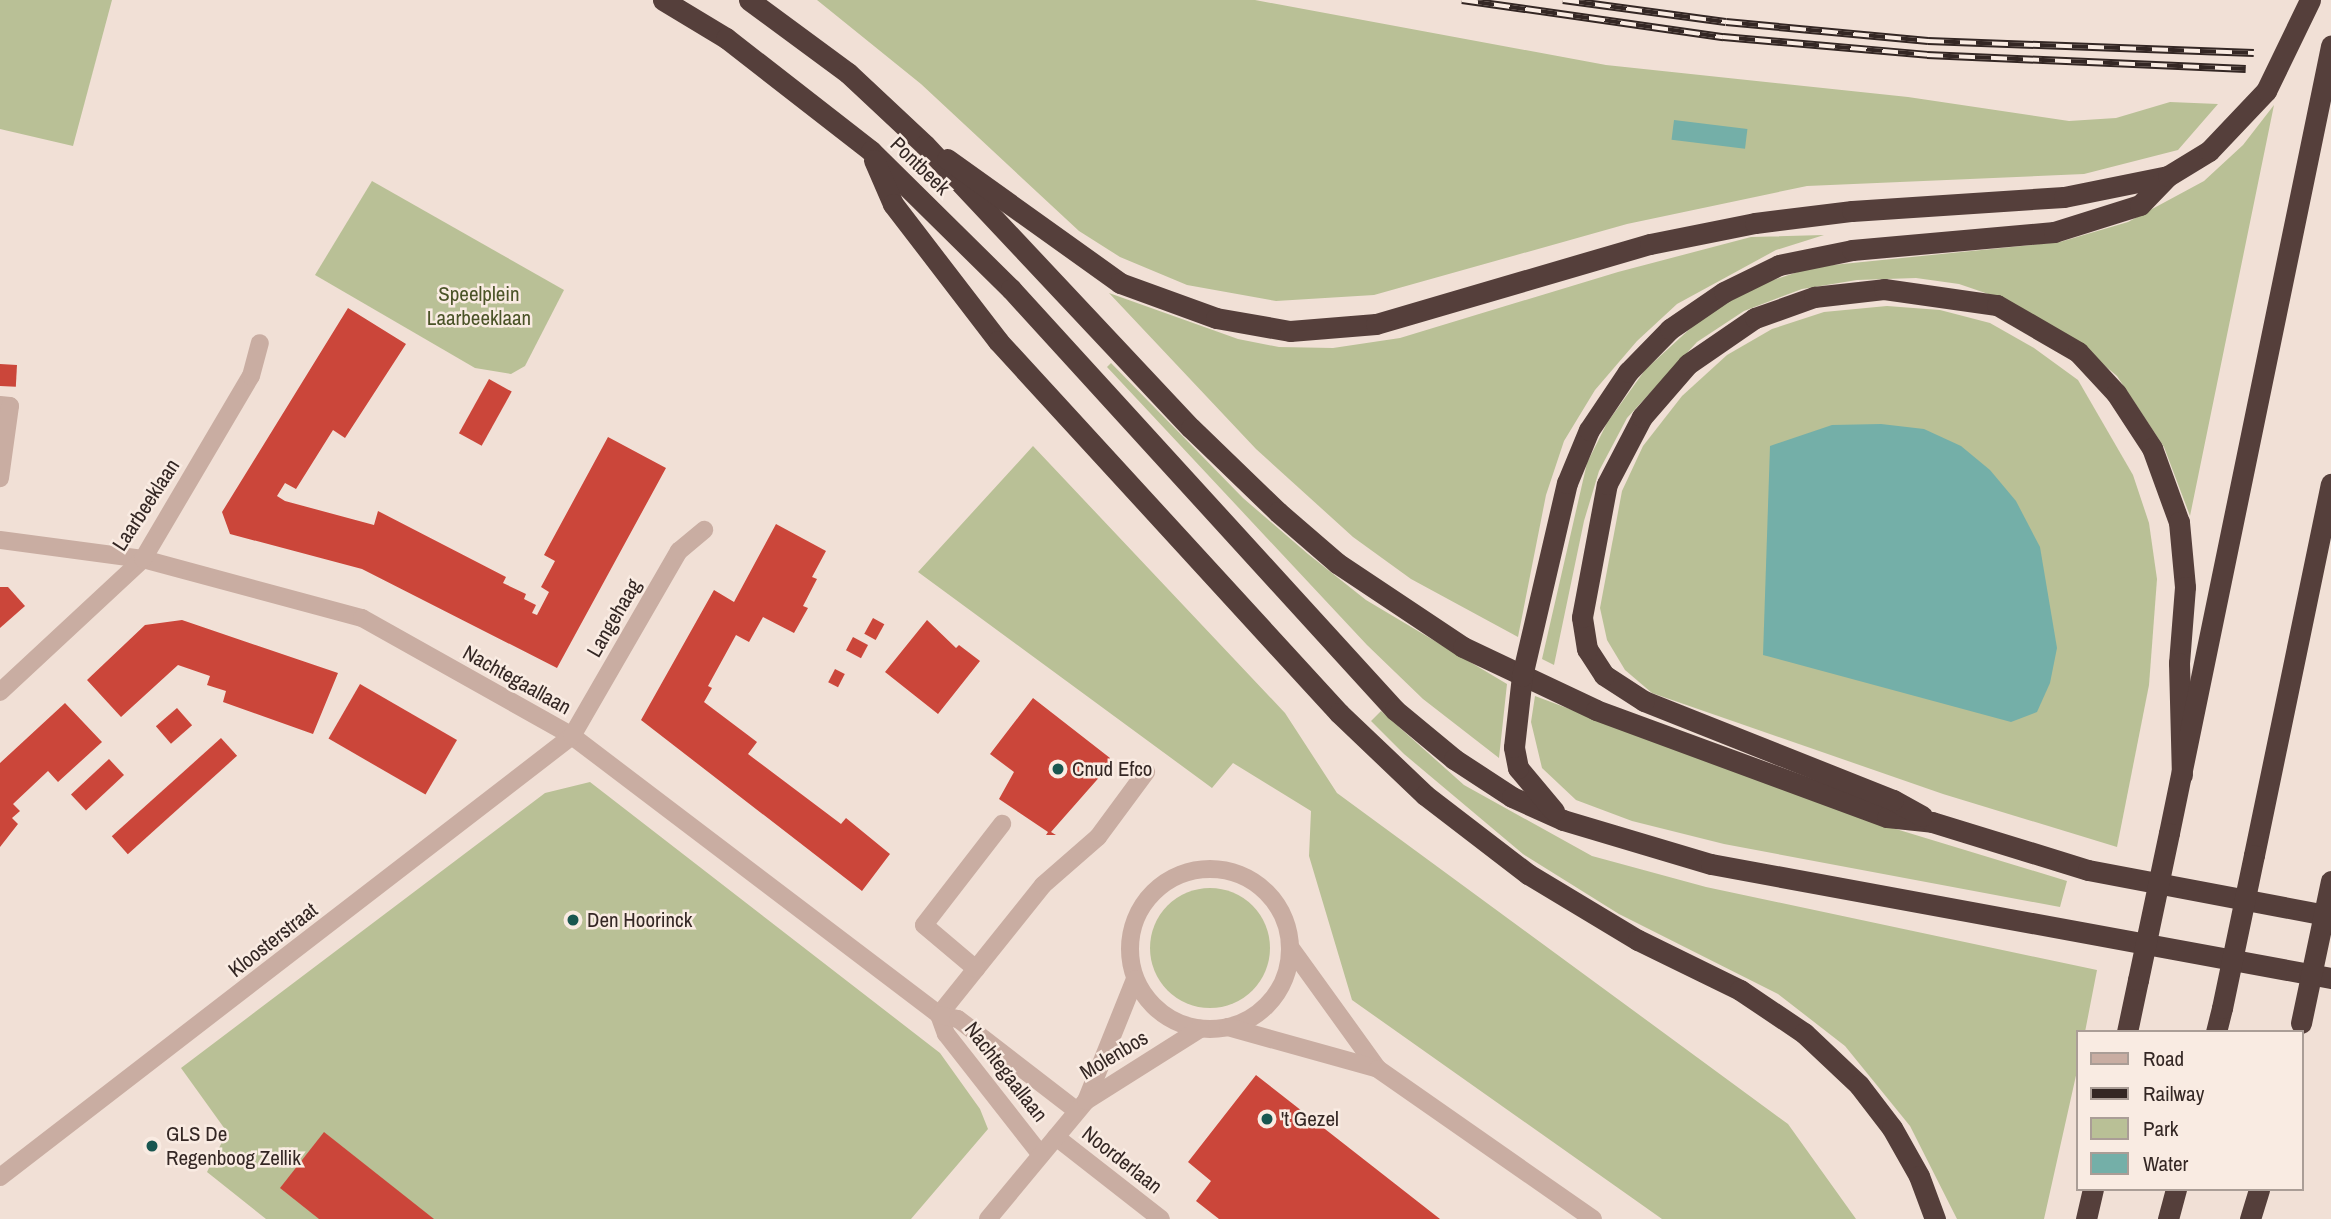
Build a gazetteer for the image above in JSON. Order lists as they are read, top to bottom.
{
  "streets": {
    "highway": ["Pontbeek"],
    "street": [
      "Laarbeeklaan",
      "Langehaag",
      "Nachtegaallaan",
      "Kloosterstraat",
      "Molenbos",
      "Noorderlaan"
    ]
  },
  "crossings": [
    ["Laarbeeklaan", "Nachtegaallaan"],
    ["Langehaag", "Nachtegaallaan"],
    ["Langehaag", "Kloosterstraat"],
    ["Nachtegaallaan", "Kloosterstraat"],
    ["Nachtegaallaan", "Molenbos"],
    ["Nachtegaallaan", "Noorderlaan"],
    ["Molenbos", "Noorderlaan"]
  ],
  "parks": ["Speelplein Laarbeeklaan"],
  "places": [
    "Cnud Efco",
    "Den Hoorinck",
    "'t Gezel",
    "GLS De Regenboog Zellik"
  ],
  "legend": [
    "Road",
    "Railway",
    "Park",
    "Water"
  ]
}
